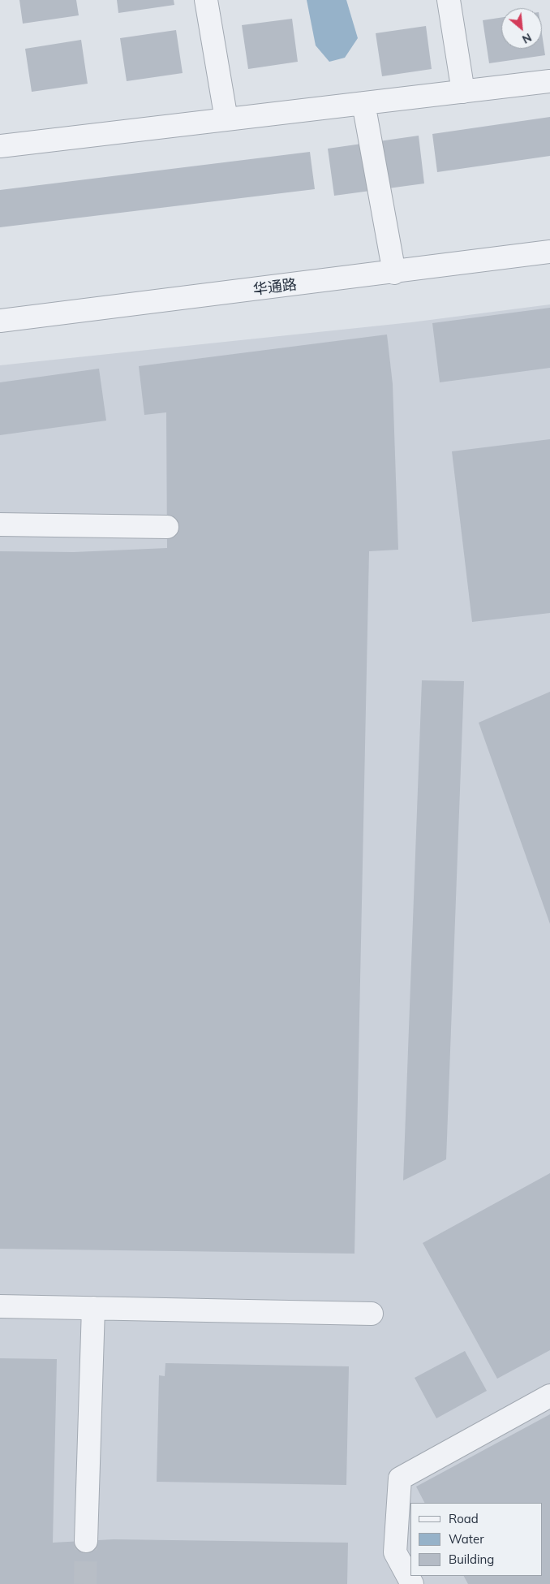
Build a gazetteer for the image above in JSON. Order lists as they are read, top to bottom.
{
  "streets": {
    "street": ["华通路"]
  },
  "legend": ["Road", "Water", "Building"],
  "north": "bottom right"
}
